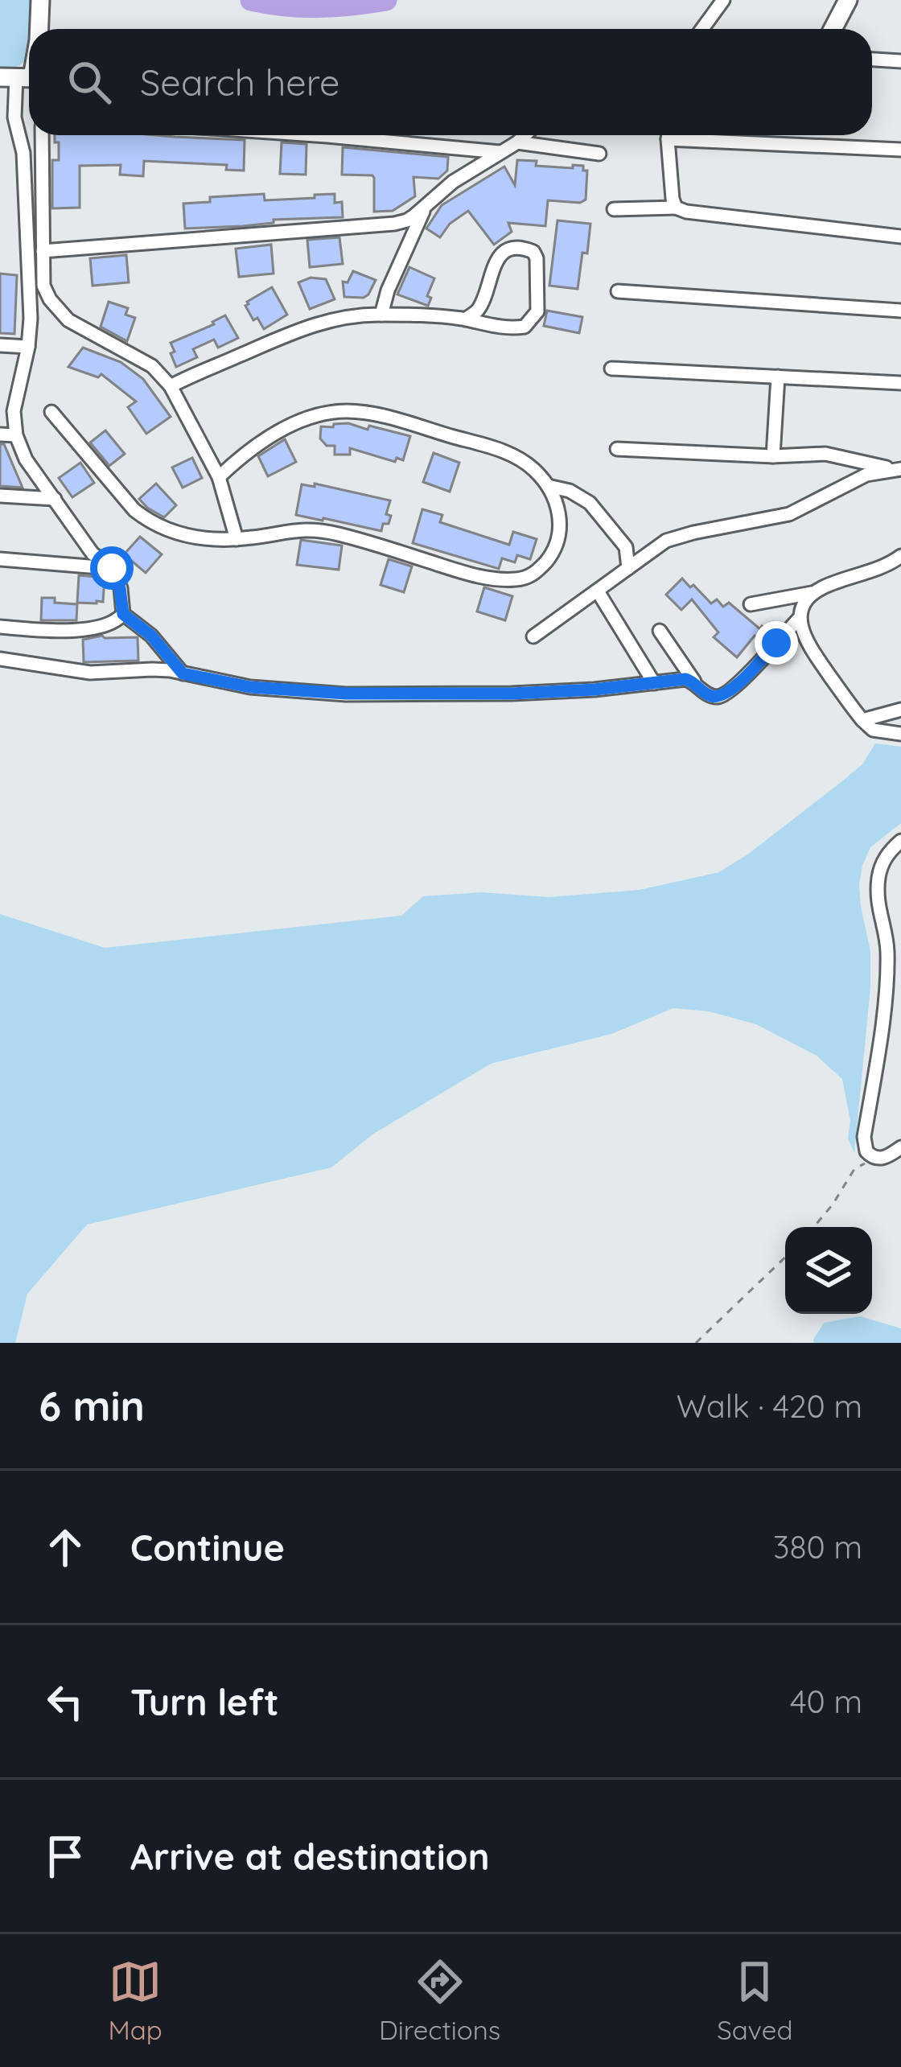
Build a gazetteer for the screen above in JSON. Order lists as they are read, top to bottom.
{
  "page": {
    "search": "Search here",
    "heading": ["6 min", "Walk · 420 m"],
    "list": [
      ["Continue", "380 m"],
      ["Turn left", "40 m"],
      "Arrive at destination"
    ],
    "nav": ["Map", "Directions", "Saved"]
  }
}
